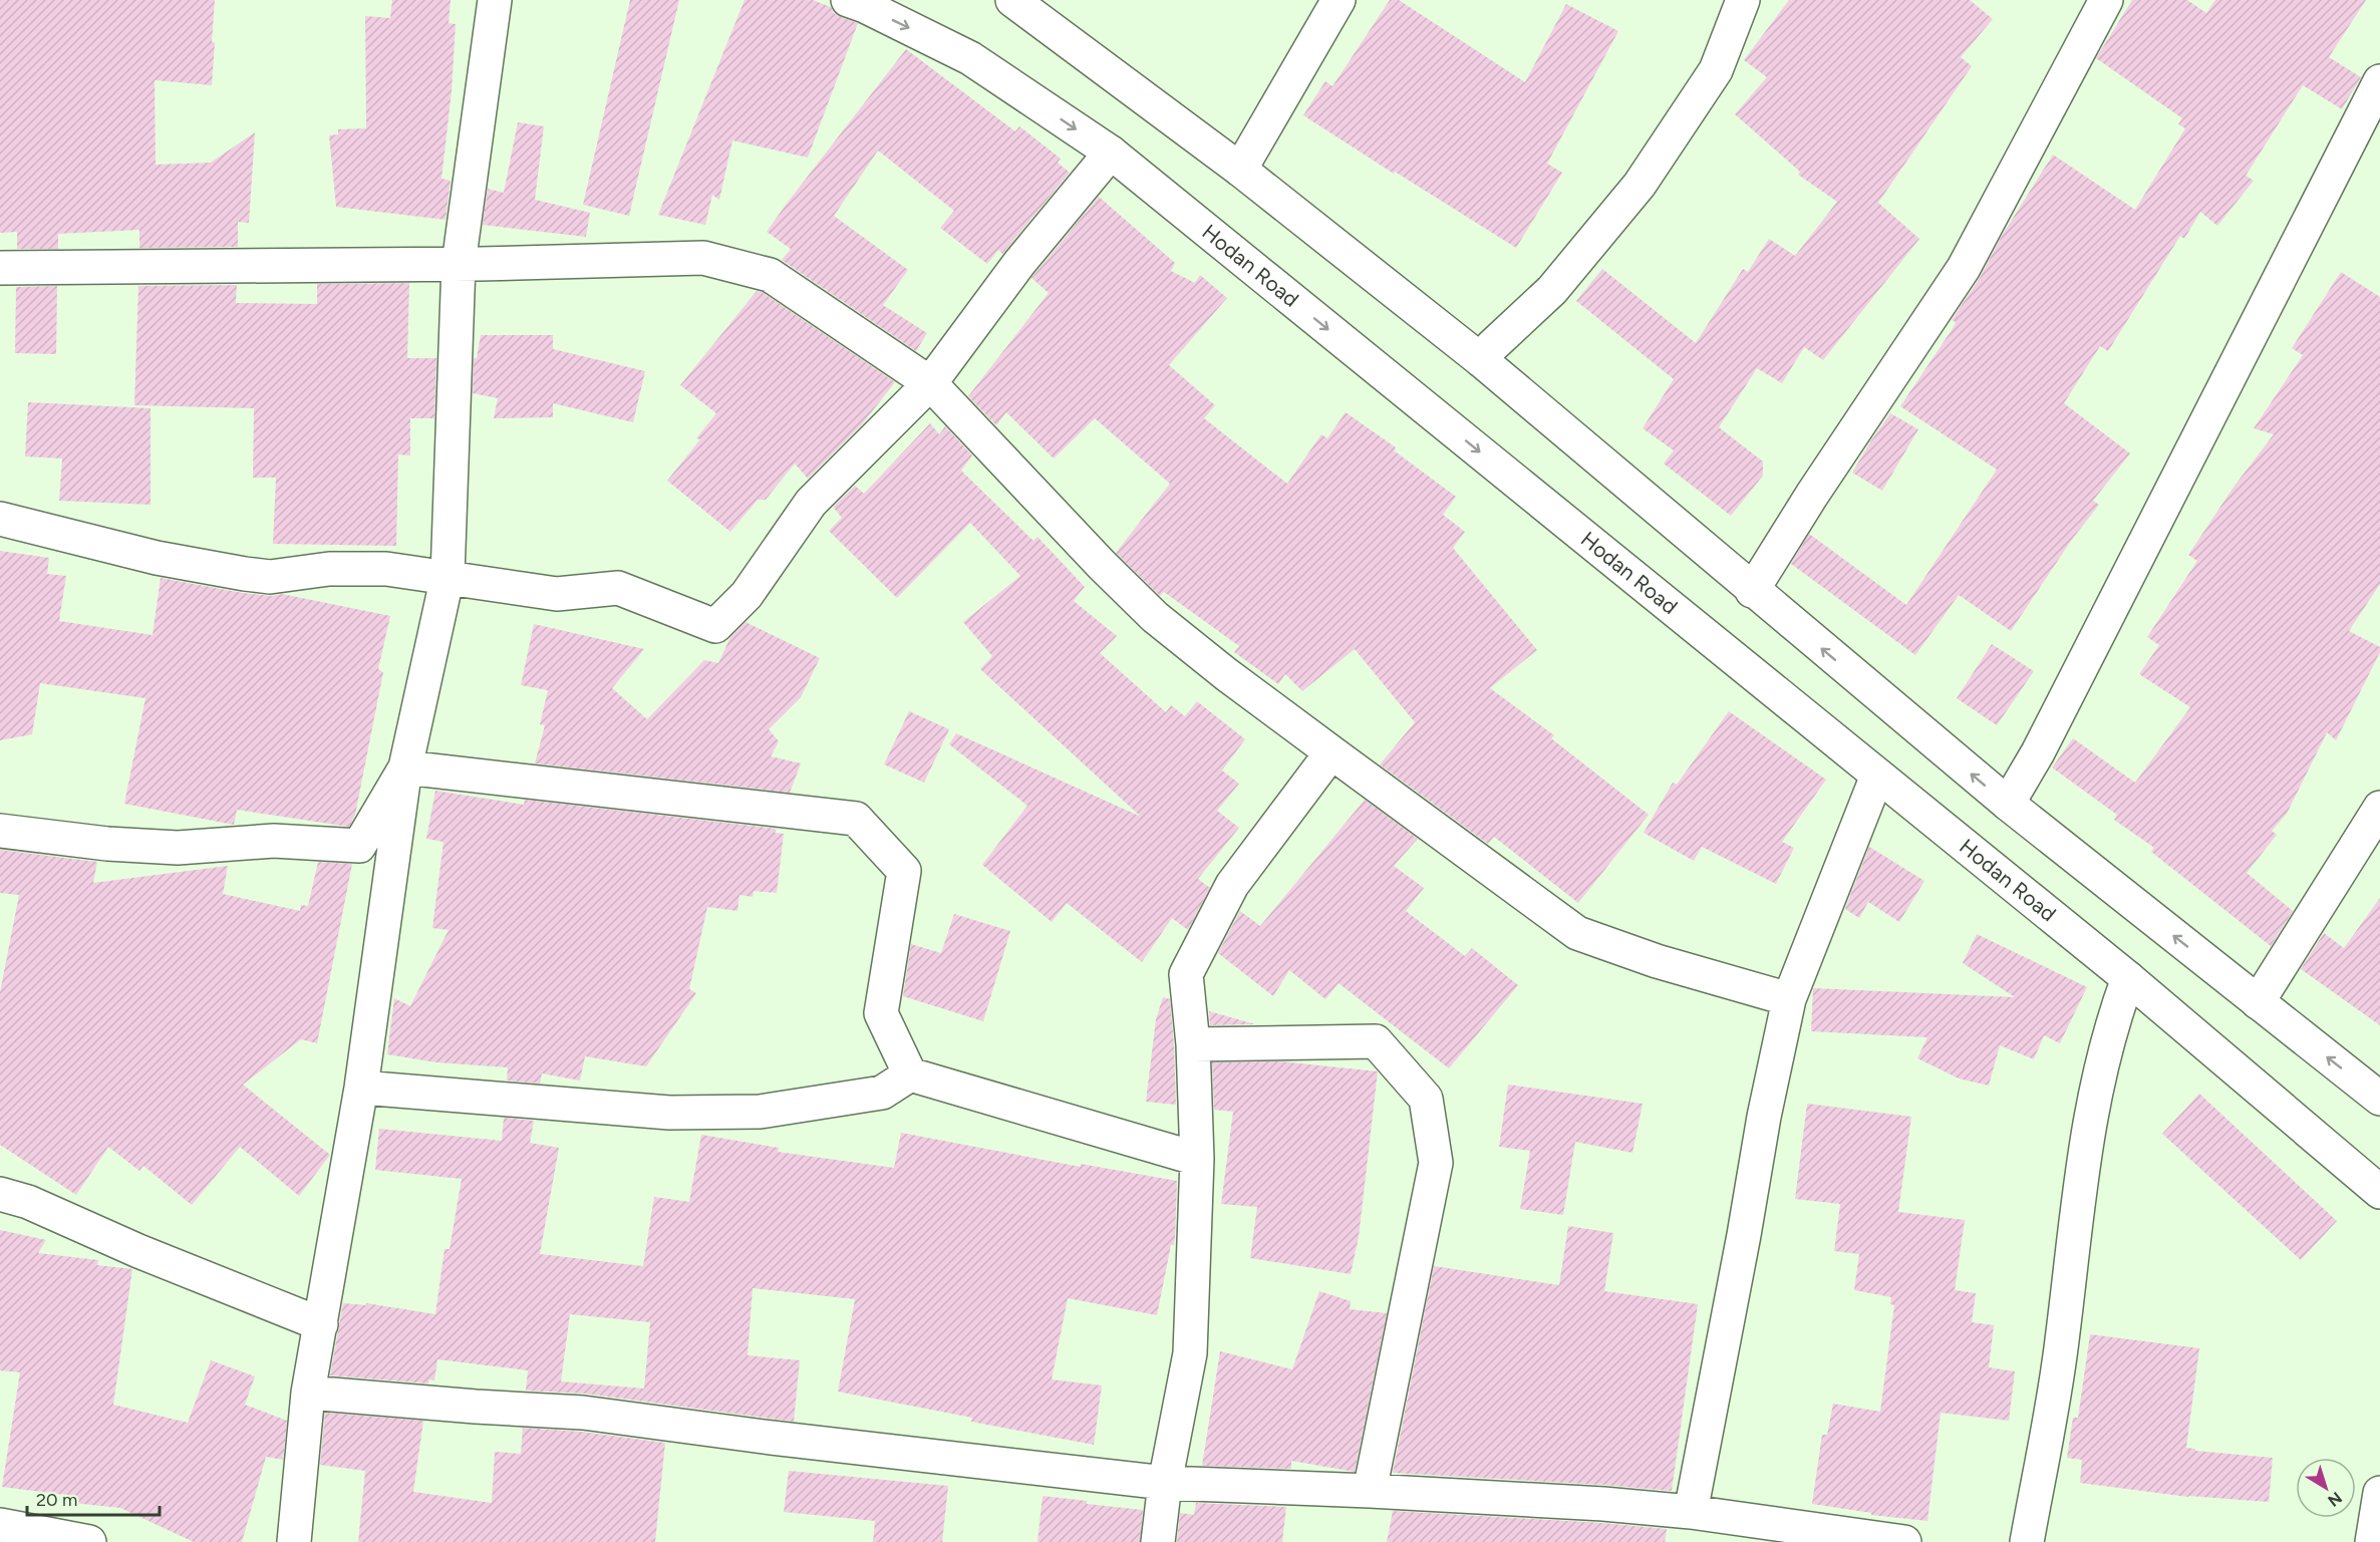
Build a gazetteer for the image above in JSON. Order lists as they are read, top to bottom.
{
  "streets": {
    "street": ["Hodan Road"]
  },
  "scale_bar": "20 m",
  "north": "bottom right"
}
